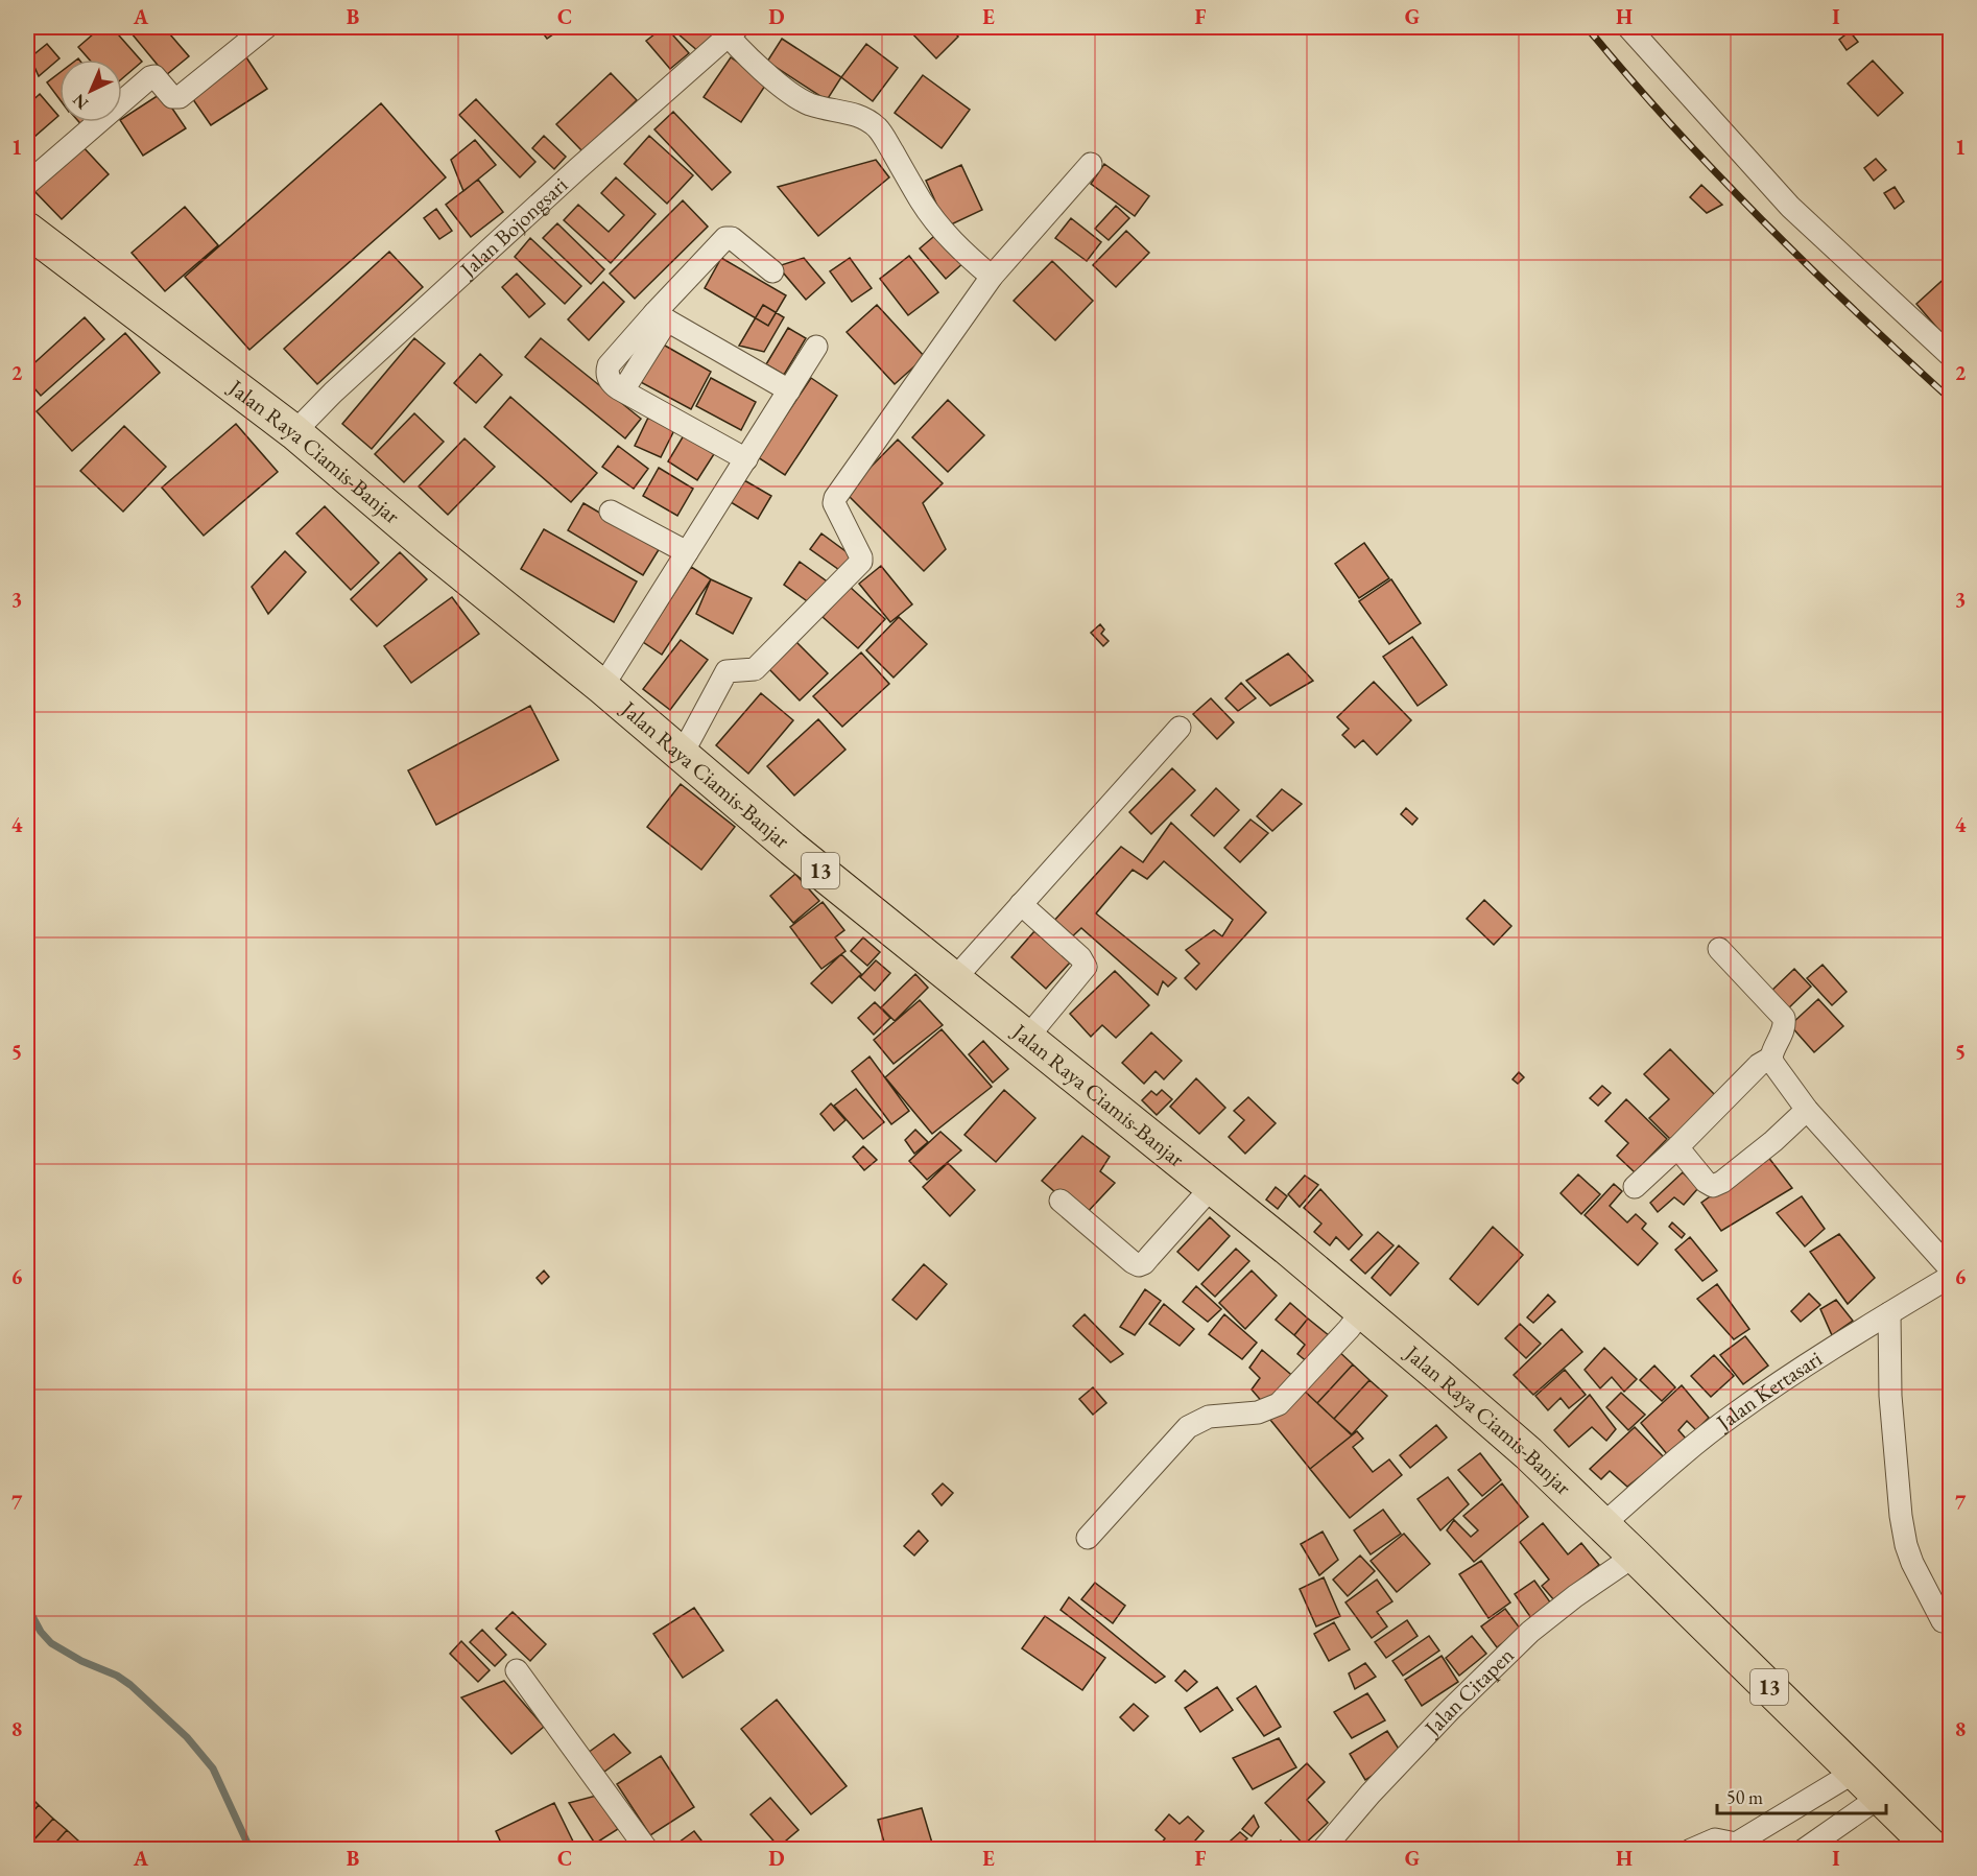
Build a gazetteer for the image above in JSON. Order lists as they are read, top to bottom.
{
  "streets": {
    "highway": ["Jalan Raya Ciamis-Banjar", "13"],
    "street": ["Jalan Bojongsari", "Jalan Kertasari", "Jalan Citapen"]
  },
  "crossings": [
    ["Jalan Bojongsari", "Jalan Raya Ciamis-Banjar"],
    ["Jalan Raya Ciamis-Banjar", "13"],
    ["Jalan Raya Ciamis-Banjar", "Jalan Kertasari"],
    ["13", "Jalan Kertasari"],
    ["13", "Jalan Citapen"]
  ],
  "scale_bar": "50 m",
  "north": "bottom left",
  "grid": {
    "columns": [
      "A",
      "B",
      "C",
      "D",
      "E",
      "F",
      "G",
      "H",
      "I"
    ],
    "rows": [
      "1",
      "2",
      "3",
      "4",
      "5",
      "6",
      "7",
      "8"
    ]
  }
}
